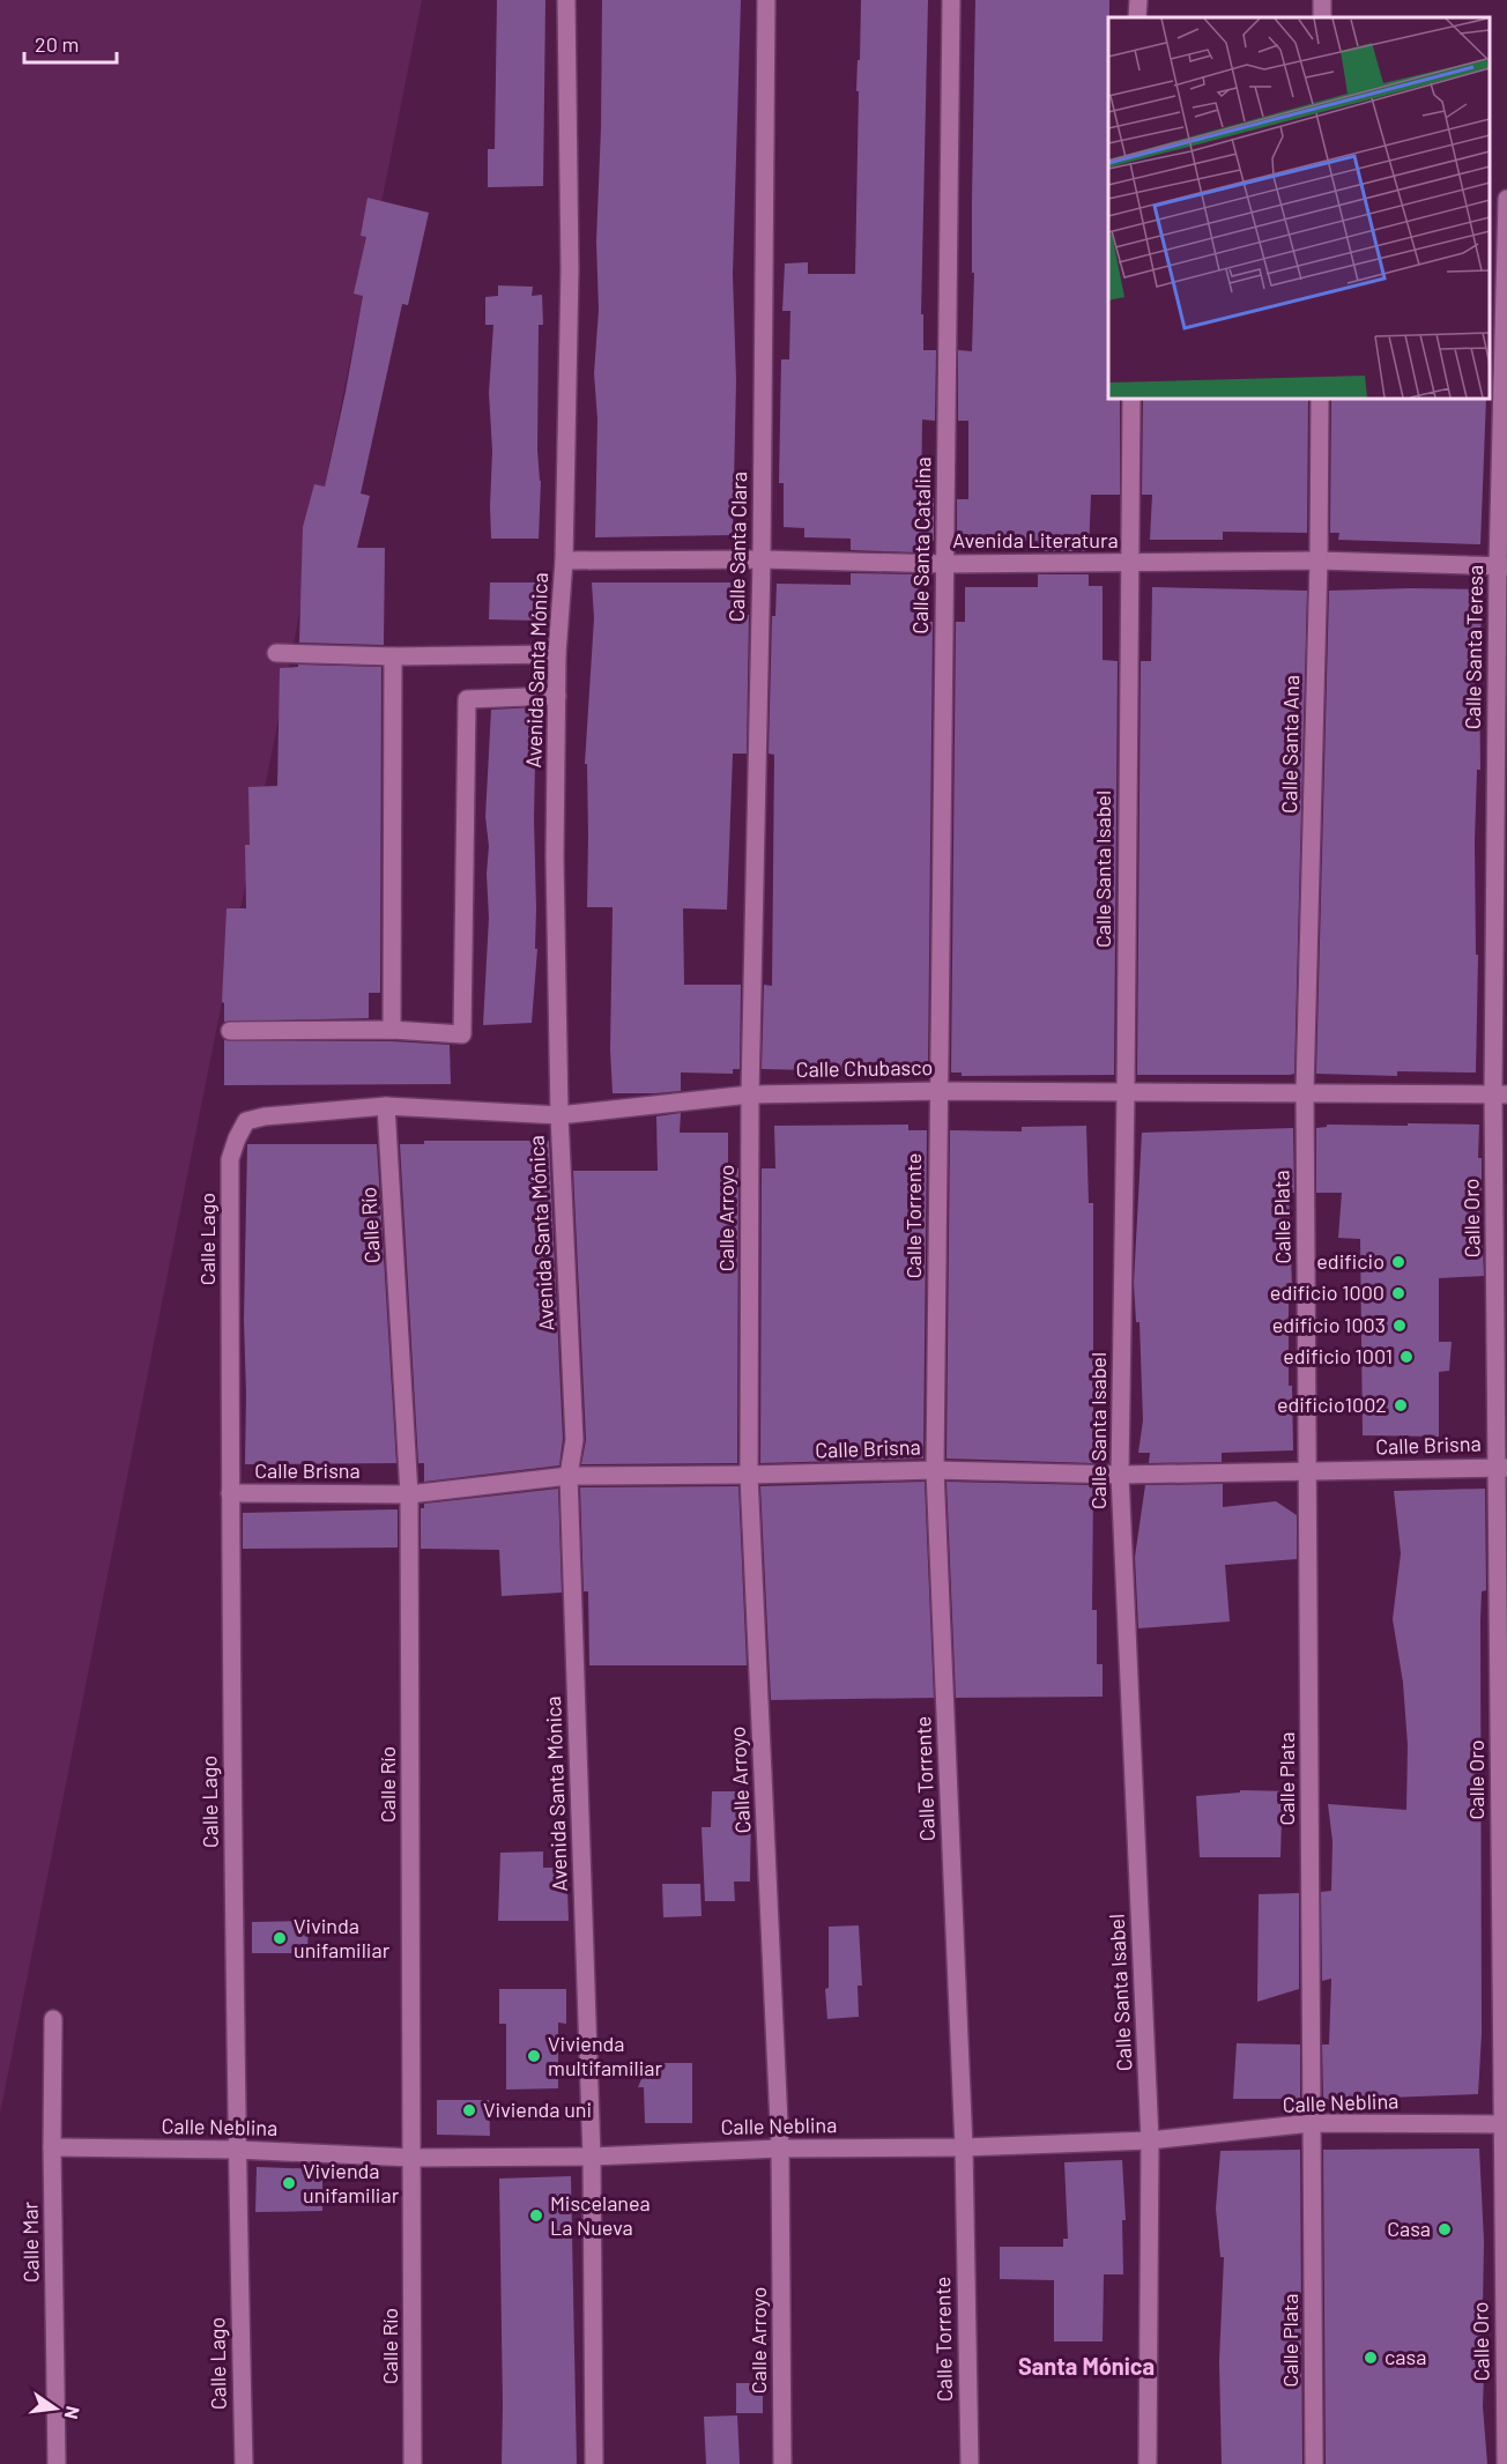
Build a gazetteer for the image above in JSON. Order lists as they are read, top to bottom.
{
  "streets": {
    "street": [
      "Avenida Literatura",
      "Calle Santa Catalina",
      "Calle Santa Clara",
      "Calle Santa Teresa",
      "Avenida Santa Mónica",
      "Calle Santa Ana",
      "Calle Santa Isabel",
      "Calle Chubasco",
      "Calle Torrente",
      "Calle Plata",
      "Calle Arroyo",
      "Calle Oro",
      "Calle Río",
      "Calle Lago",
      "Calle Brisna",
      "Calle Neblina",
      "Calle Mar"
    ]
  },
  "crossings": [
    ["Avenida Literatura", "Calle Santa Catalina"],
    ["Avenida Literatura", "Calle Santa Clara"],
    ["Avenida Literatura", "Calle Santa Teresa"],
    ["Avenida Literatura", "Avenida Santa Mónica"],
    ["Avenida Literatura", "Calle Santa Ana"],
    ["Avenida Literatura", "Calle Santa Isabel"],
    ["Calle Santa Catalina", "Calle Chubasco"],
    ["Calle Santa Catalina", "Calle Torrente"],
    ["Calle Santa Clara", "Calle Chubasco"],
    ["Calle Santa Clara", "Calle Arroyo"],
    ["Calle Santa Teresa", "Calle Chubasco"],
    ["Calle Santa Teresa", "Calle Oro"],
    ["Avenida Santa Mónica", "Calle Chubasco"],
    ["Avenida Santa Mónica", "Calle Brisna"],
    ["Avenida Santa Mónica", "Calle Neblina"],
    ["Calle Santa Ana", "Calle Chubasco"],
    ["Calle Santa Ana", "Calle Plata"],
    ["Calle Santa Isabel", "Calle Chubasco"],
    ["Calle Santa Isabel", "Calle Brisna"],
    ["Calle Santa Isabel", "Calle Neblina"],
    ["Calle Chubasco", "Calle Torrente"],
    ["Calle Chubasco", "Calle Plata"],
    ["Calle Chubasco", "Calle Arroyo"],
    ["Calle Chubasco", "Calle Oro"],
    ["Calle Chubasco", "Calle Río"],
    ["Calle Chubasco", "Calle Lago"],
    ["Calle Torrente", "Calle Brisna"],
    ["Calle Torrente", "Calle Neblina"],
    ["Calle Plata", "Calle Brisna"],
    ["Calle Plata", "Calle Neblina"],
    ["Calle Arroyo", "Calle Brisna"],
    ["Calle Arroyo", "Calle Neblina"],
    ["Calle Oro", "Calle Brisna"],
    ["Calle Oro", "Calle Neblina"],
    ["Calle Río", "Calle Brisna"],
    ["Calle Río", "Calle Neblina"],
    ["Calle Lago", "Calle Brisna"],
    ["Calle Lago", "Calle Neblina"],
    ["Calle Neblina", "Calle Mar"]
  ],
  "districts": ["Santa Mónica"],
  "places": [
    "edificio",
    "edificio 1000",
    "edificio 1003",
    "edificio 1001",
    "edificio1002",
    "Vivinda unifamiliar",
    "Vivienda multifamiliar",
    "Vivienda uni",
    "Vivienda unifamiliar",
    "Miscelanea La Nueva",
    "Casa",
    "casa"
  ],
  "scale_bar": "20 m",
  "north": "right"
}
